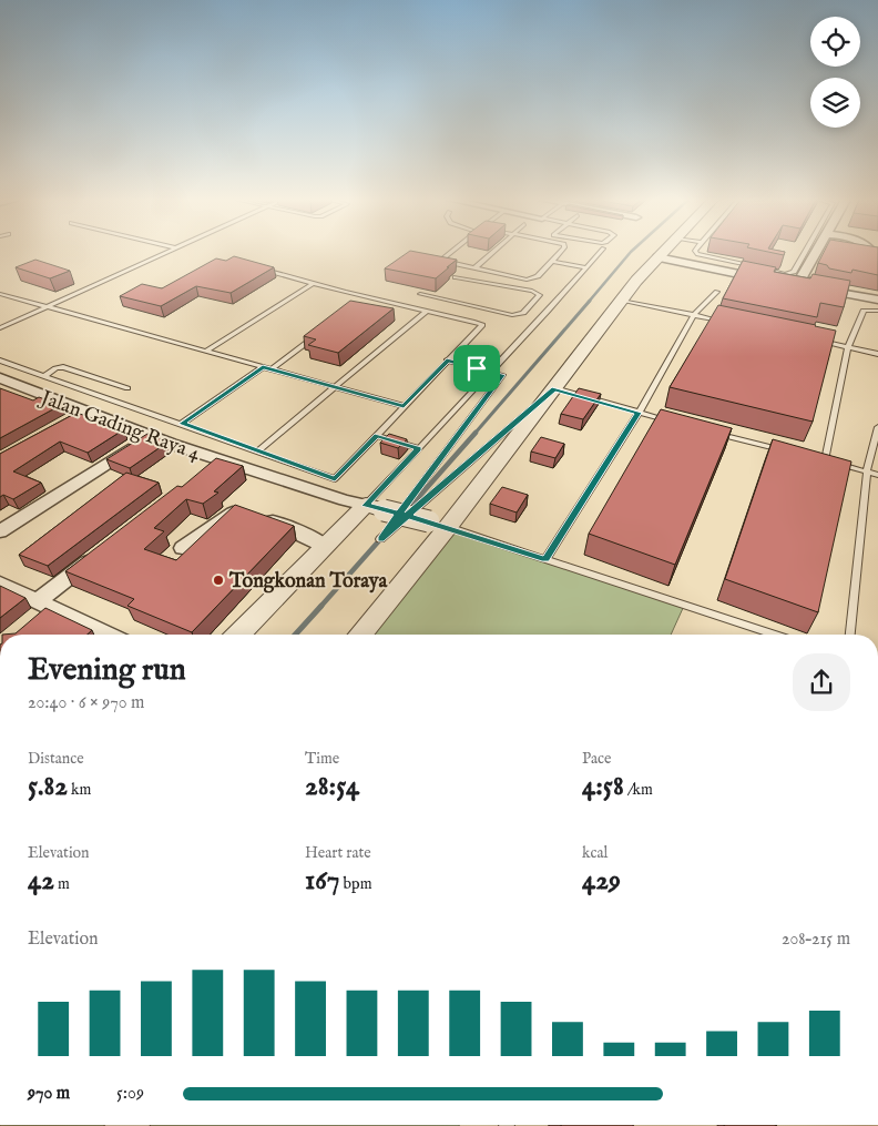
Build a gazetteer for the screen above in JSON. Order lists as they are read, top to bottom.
{
  "streets": {
    "street": ["Jalan Gading Raya 4"]
  },
  "places": ["Tongkonan Toraya"],
  "page": {
    "heading": ["Evening run", "20:40 · 6 × 970 m"],
    "stats": [
      ["Distance", "5.82 km"],
      ["Time", "28:54"],
      ["Pace", "4:58 /km"],
      ["Elevation", "42 m"],
      ["Heart rate", "167 bpm"],
      ["kcal", "429"]
    ],
    "chart": ["Elevation", "208–215 m"],
    "list": [
      {
        "name": "970 m",
        "note": "5:09"
      }
    ]
  }
}
